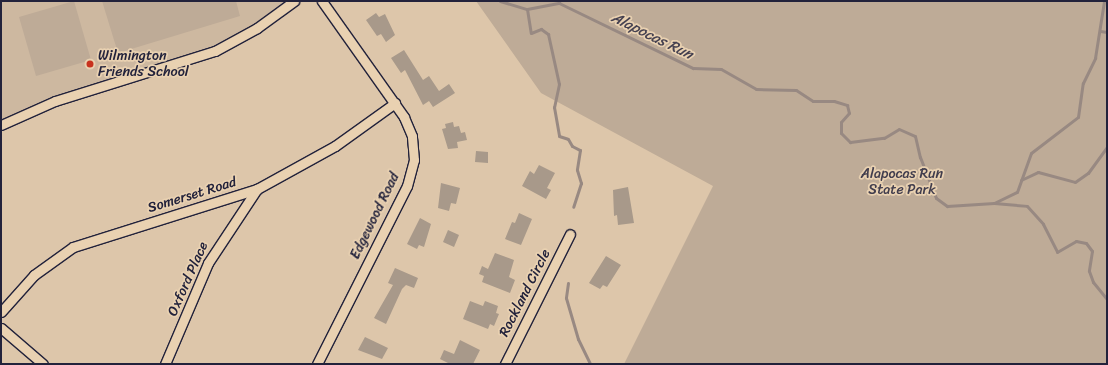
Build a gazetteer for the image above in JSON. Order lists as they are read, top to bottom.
{
  "streets": {
    "street": [
      "Somerset Road",
      "Edgewood Road",
      "Oxford Place",
      "Rockland Circle"
    ]
  },
  "crossings": [
    ["Somerset Road", "Edgewood Road"],
    ["Somerset Road", "Oxford Place"]
  ],
  "water": ["Alapocas Run"],
  "parks": ["Alapocas Run State Park"],
  "places": ["Wilmington Friends School"]
}
